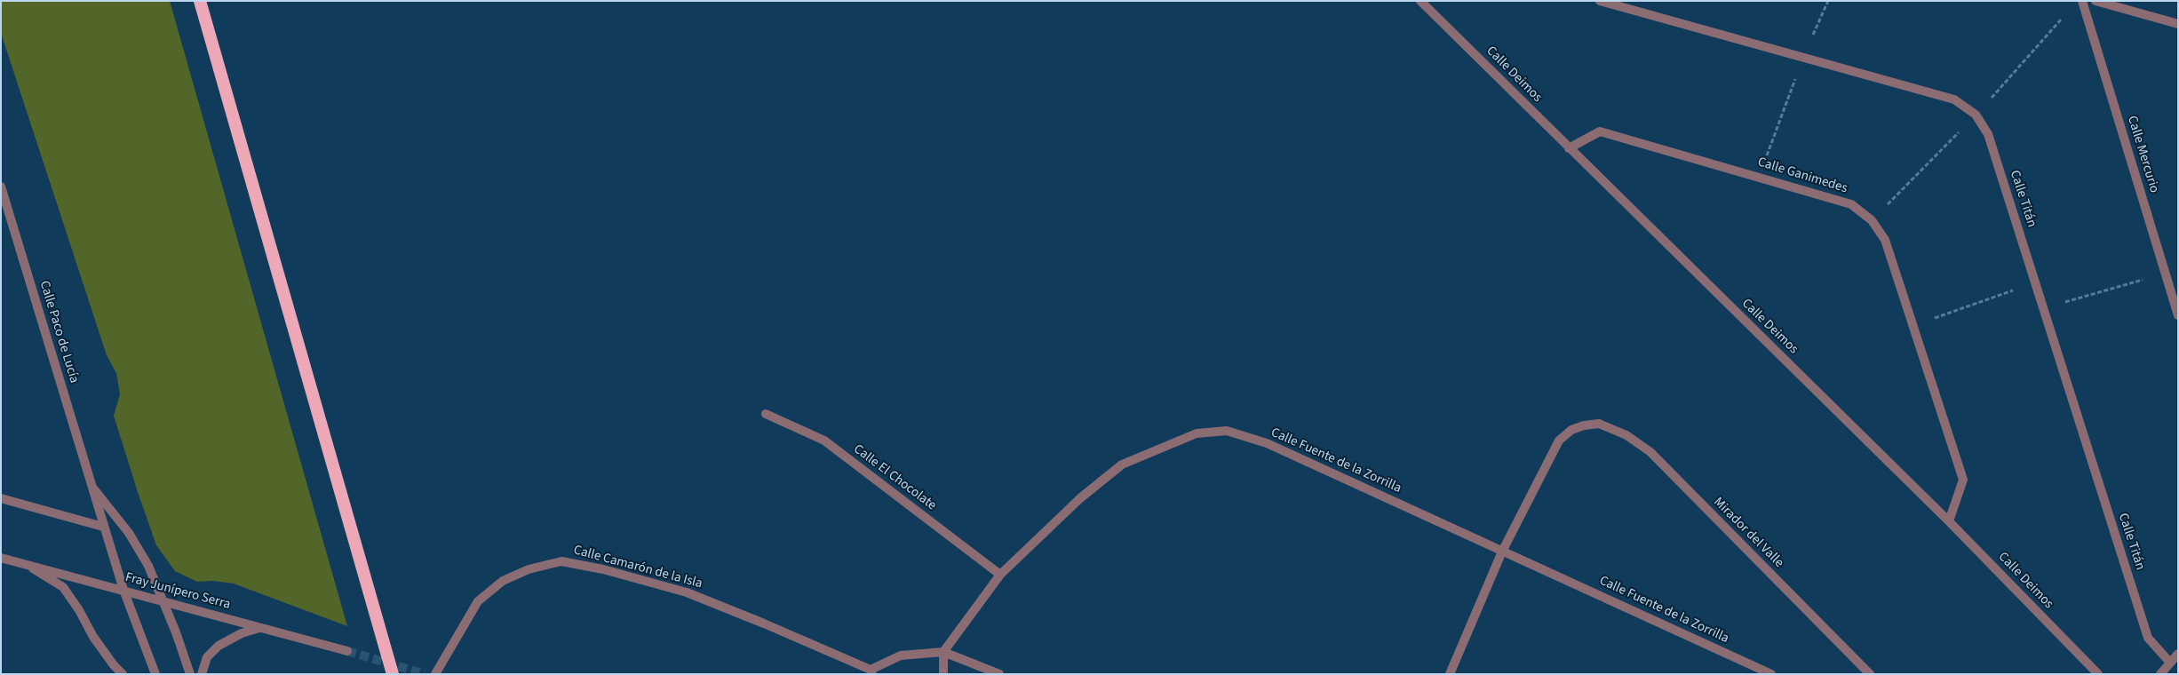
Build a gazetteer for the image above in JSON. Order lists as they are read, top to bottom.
{
  "streets": {
    "street": [
      "Calle Deimos",
      "Calle Mercurio",
      "Calle Ganimedes",
      "Calle Titán",
      "Calle Paco de Lucía",
      "Calle Fuente de la Zorrilla",
      "Calle El Chocolate",
      "Mirador del Valle",
      "Calle Camarón de la Isla",
      "Fray Junípero Serra"
    ]
  },
  "crossings": [
    ["Calle Deimos", "Calle Ganimedes"],
    ["Calle Paco de Lucía", "Fray Junípero Serra"],
    ["Calle Fuente de la Zorrilla", "Calle El Chocolate"],
    ["Calle Fuente de la Zorrilla", "Mirador del Valle"],
    ["Calle Fuente de la Zorrilla", "Calle Camarón de la Isla"]
  ]
}
